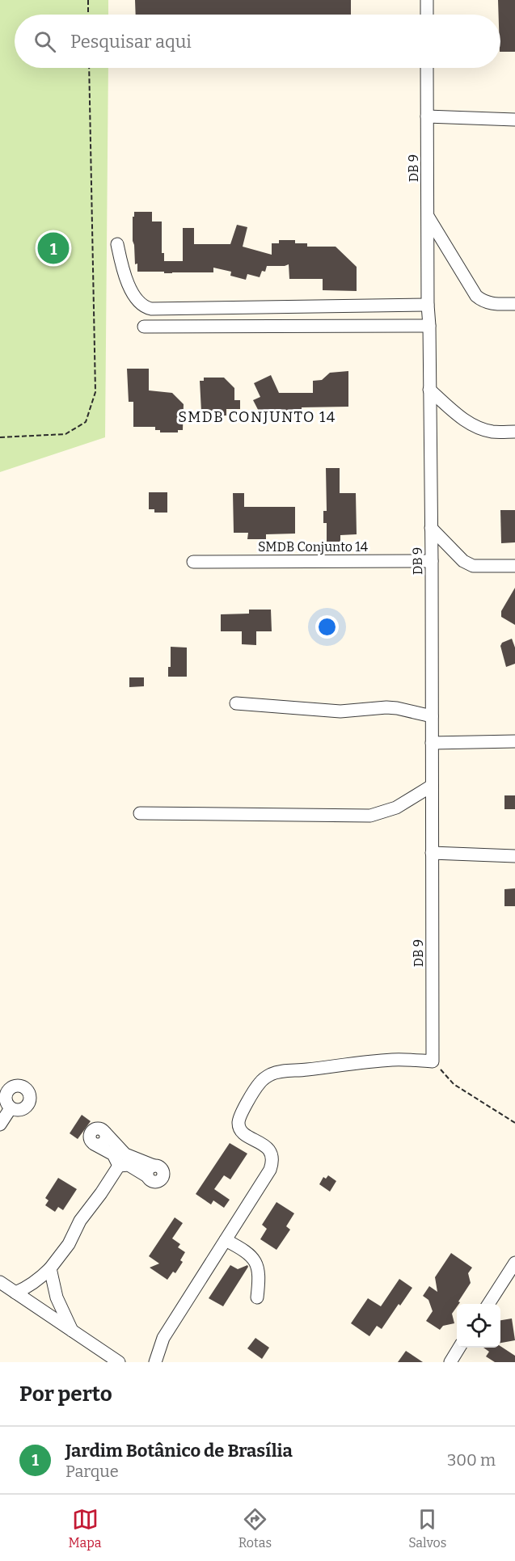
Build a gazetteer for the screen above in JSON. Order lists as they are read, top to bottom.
{
  "streets": {
    "street": ["DB 9", "SMDB Conjunto 14"]
  },
  "crossings": [
    ["DB 9", "SMDB Conjunto 14"]
  ],
  "districts": ["SMDB CONJUNTO 14"],
  "page": {
    "search": "Pesquisar aqui",
    "pins": "1",
    "heading": "Por perto",
    "list": [
      {
        "mark": "1",
        "name": "Jardim Botânico de Brasília",
        "note": "Parque",
        "value": "300 m"
      }
    ],
    "nav": ["Mapa", "Rotas", "Salvos"]
  }
}
